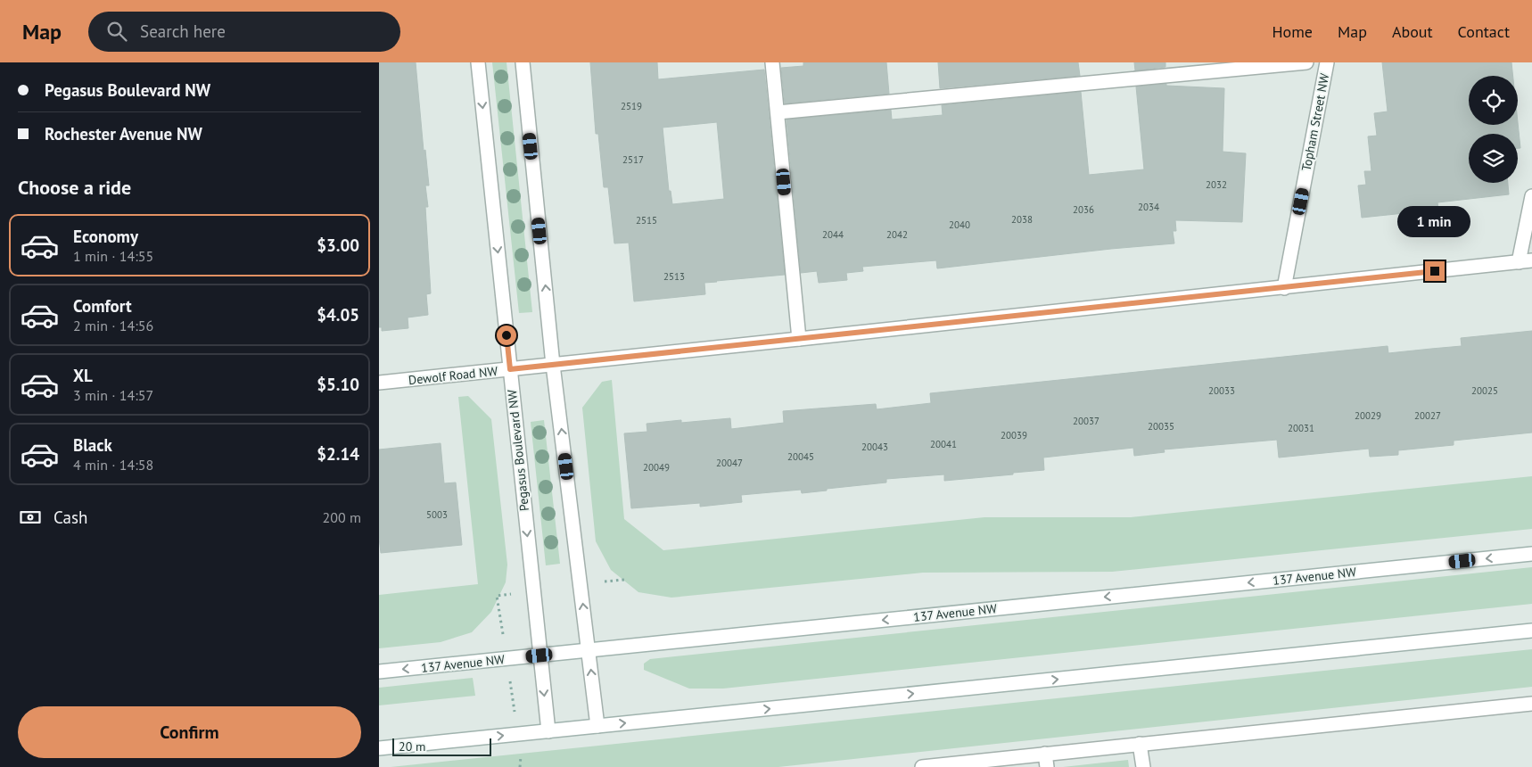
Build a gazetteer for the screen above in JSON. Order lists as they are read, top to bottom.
{
  "streets": {
    "street": [
      "Topham Street NW",
      "Dewolf Road NW",
      "Pegasus Boulevard NW",
      "137 Avenue NW"
    ]
  },
  "crossings": [
    ["Topham Street NW", "Dewolf Road NW"],
    ["Dewolf Road NW", "Pegasus Boulevard NW"],
    ["Pegasus Boulevard NW", "137 Avenue NW"]
  ],
  "house_numbers": [
    "2519",
    "2517",
    "2032",
    "2034",
    "2036",
    "2038",
    "2515",
    "2040",
    "2044",
    "2042",
    "2513",
    "20033",
    "20025",
    "20029",
    "20027",
    "20037",
    "20035",
    "20031",
    "20039",
    "20041",
    "20043",
    "20045",
    "20047",
    "20049",
    "5003"
  ],
  "scale_bar": "20 m",
  "page": {
    "header": "Map",
    "search": "Search here",
    "nav": [
      "Home",
      "Map",
      "About",
      "Contact"
    ],
    "banner": ["Pegasus Boulevard NW", "Rochester Avenue NW"],
    "heading": "Choose a ride",
    "bubble": "1 min",
    "list": [
      {
        "name": "Economy",
        "note": "1 min · 14:55",
        "value": "$3.00"
      },
      {
        "name": "Comfort",
        "note": "2 min · 14:56",
        "value": "$4.05"
      },
      {
        "name": "XL",
        "note": "3 min · 14:57",
        "value": "$5.10"
      },
      {
        "name": "Black",
        "note": "4 min · 14:58",
        "value": "$2.14"
      }
    ],
    "pay": ["Cash", "200 m"],
    "buttons": "Confirm",
    "scale": "20 m"
  }
}
